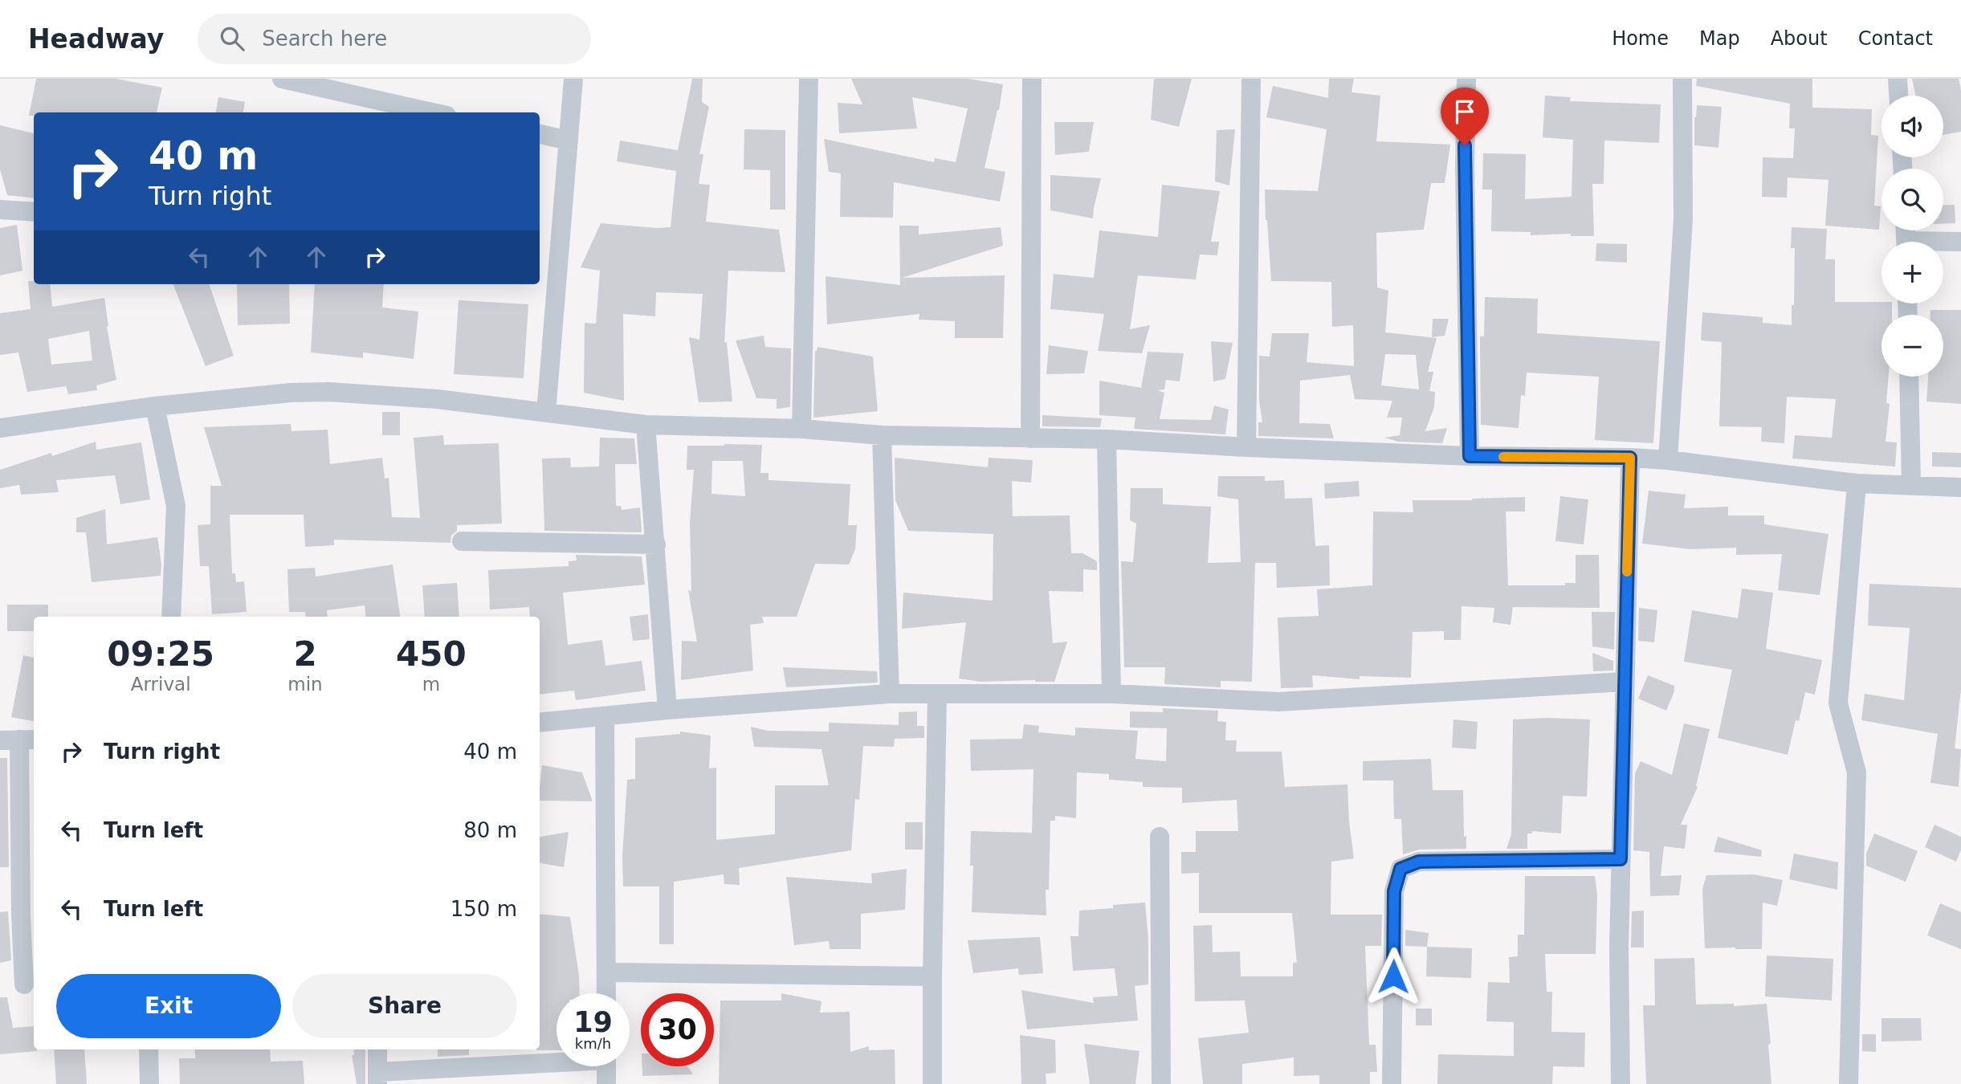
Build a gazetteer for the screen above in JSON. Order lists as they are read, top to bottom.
{
  "page": {
    "header": "Headway",
    "search": "Search here",
    "nav": [
      "Home",
      "Map",
      "About",
      "Contact"
    ],
    "map_buttons": ["+", "−"],
    "turn": ["40 m", "Turn right"],
    "eta": [
      "09:25",
      "Arrival",
      "2",
      "min",
      "450",
      "m"
    ],
    "list": [
      {
        "name": "Turn right",
        "value": "40 m"
      },
      {
        "name": "Turn left",
        "value": "80 m"
      },
      {
        "name": "Turn left",
        "value": "150 m"
      }
    ],
    "buttons": ["Exit", "Share"],
    "speed": "19 km/h",
    "limit": "30"
  }
}
